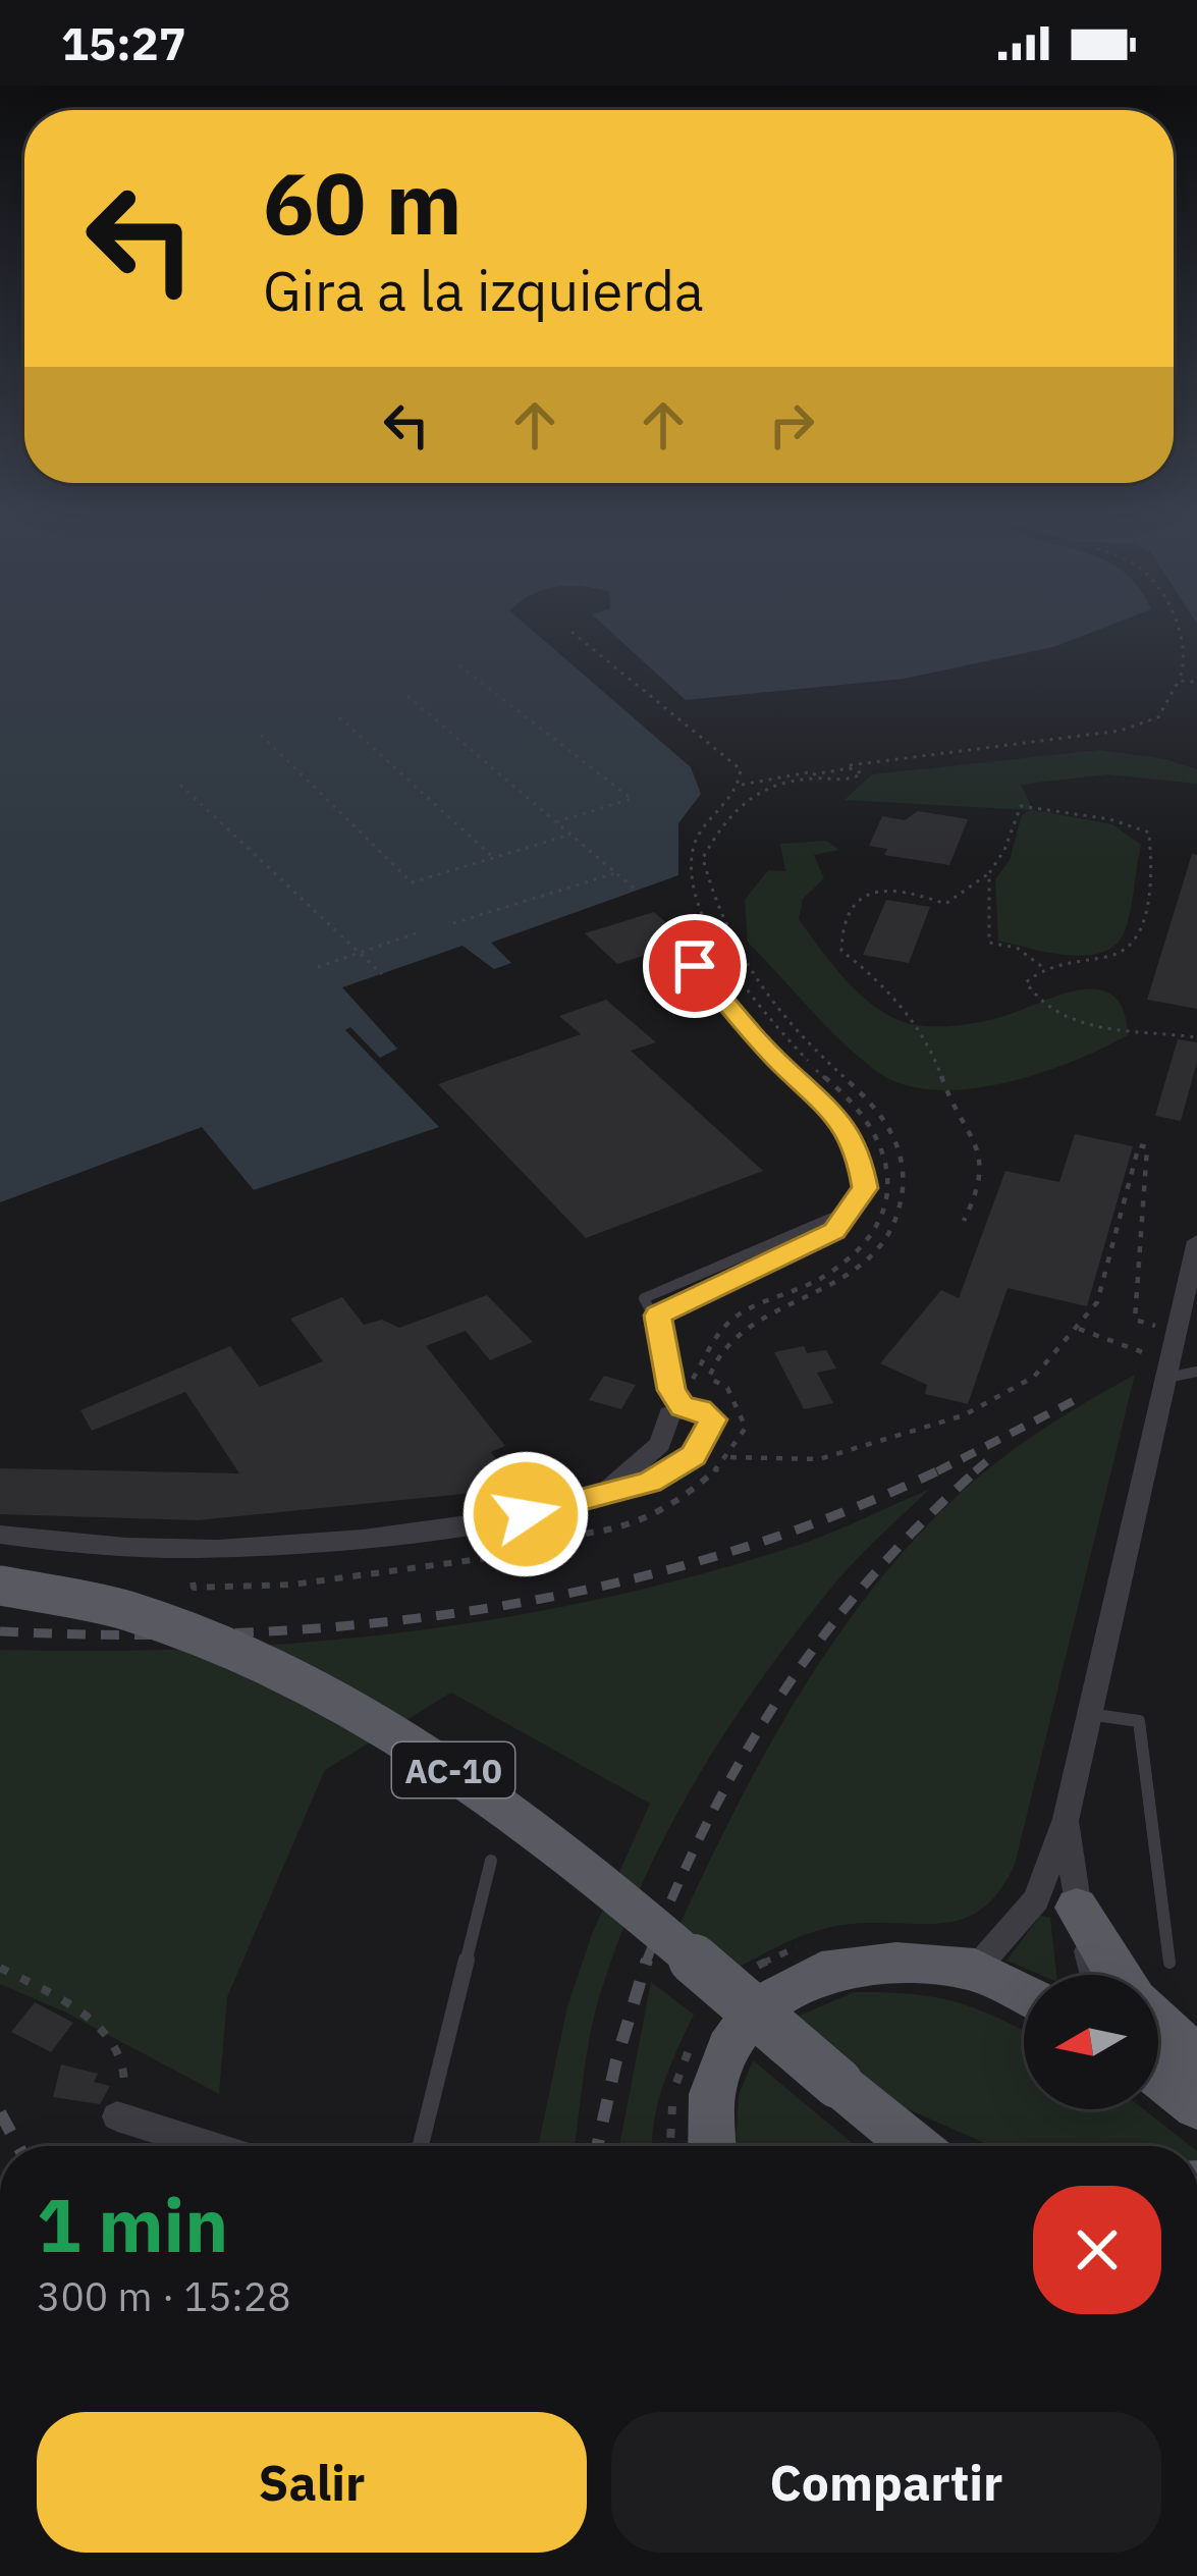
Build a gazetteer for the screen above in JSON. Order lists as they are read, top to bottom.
{
  "streets": {
    "main road": ["AC-10"]
  },
  "north": "left",
  "page": {
    "status": "15:27",
    "turn": ["60 m", "Gira a la izquierda"],
    "heading": ["1 min", "300 m · 15:28"],
    "buttons": ["Salir", "Compartir"]
  }
}
